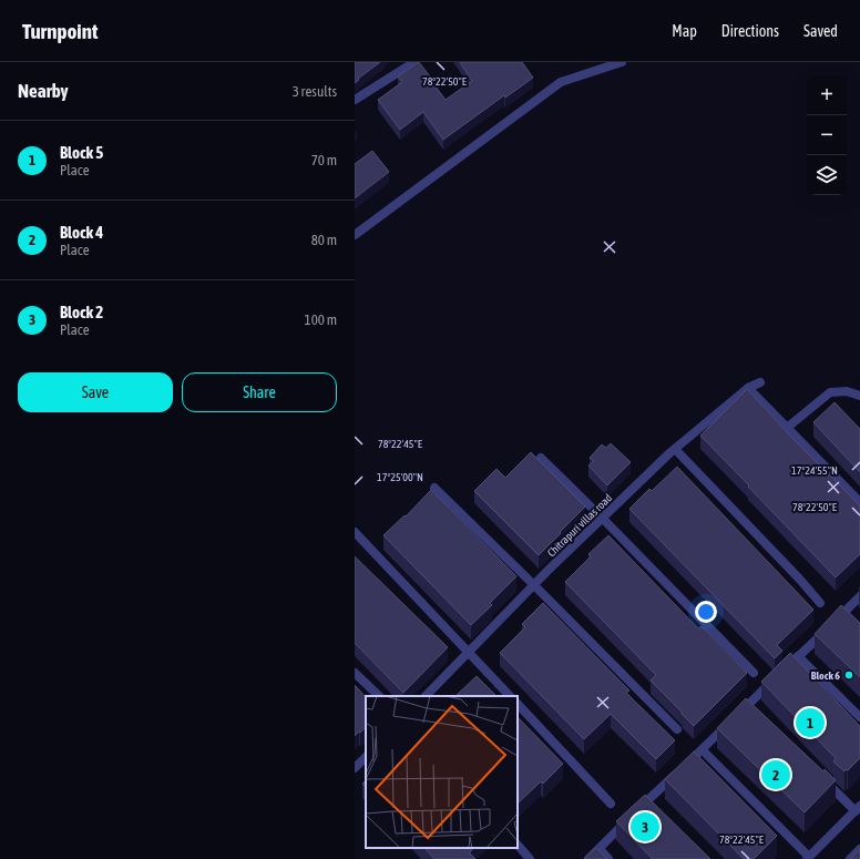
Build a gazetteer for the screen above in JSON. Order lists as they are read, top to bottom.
{
  "streets": {
    "street": ["Chitrapuri villas road"]
  },
  "places": ["Block 6"],
  "page": {
    "header": "Turnpoint",
    "nav": ["Map", "Directions", "Saved"],
    "heading": ["Nearby", "3 results"],
    "map_buttons": ["+", "−"],
    "list": [
      {
        "mark": "1",
        "name": "Block 5",
        "note": "Place",
        "value": "70 m"
      },
      {
        "mark": "2",
        "name": "Block 4",
        "note": "Place",
        "value": "80 m"
      },
      {
        "mark": "3",
        "name": "Block 2",
        "note": "Place",
        "value": "100 m"
      }
    ],
    "buttons": ["Save", "Share"],
    "pins": ["1", "2", "3"]
  },
  "coordinates": [
    "78°22'50\"E",
    "78°22'45\"E",
    "17°24'55\"N",
    "17°25'00\"N"
  ]
}
